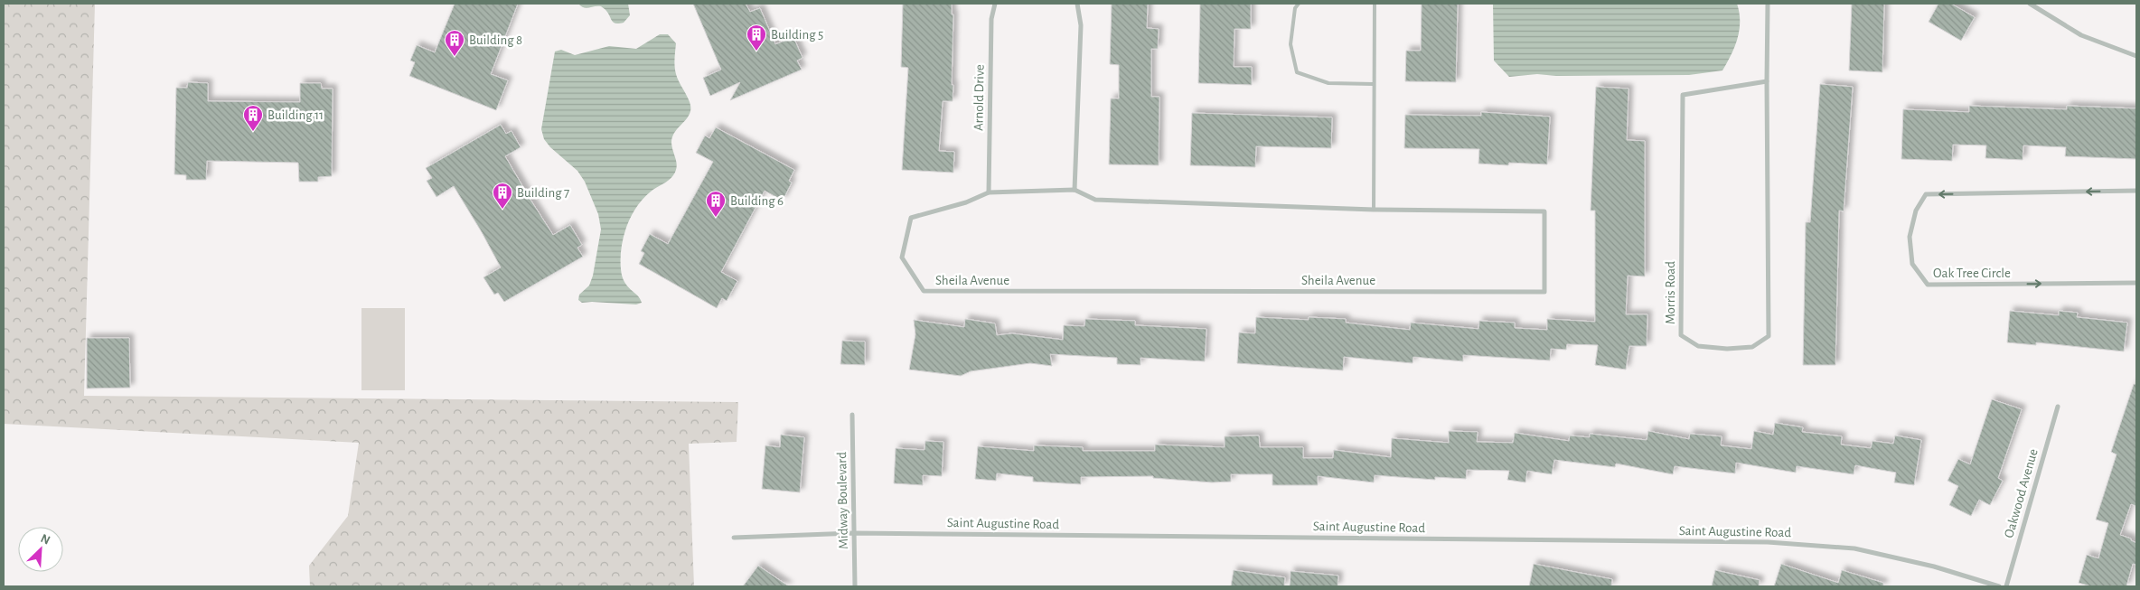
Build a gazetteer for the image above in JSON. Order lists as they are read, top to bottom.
{
  "streets": {
    "street": [
      "Arnold Drive",
      "Oak Tree Circle",
      "Sheila Avenue",
      "Morris Road",
      "Oakwood Avenue",
      "Midway Boulevard",
      "Saint Augustine Road"
    ]
  },
  "crossings": [
    ["Arnold Drive", "Sheila Avenue"],
    ["Midway Boulevard", "Saint Augustine Road"]
  ],
  "places": {
    "building": [
      "Building 5",
      "Building 8",
      "Building 11",
      "Building 7",
      "Building 6"
    ]
  },
  "north": "top right"
}
